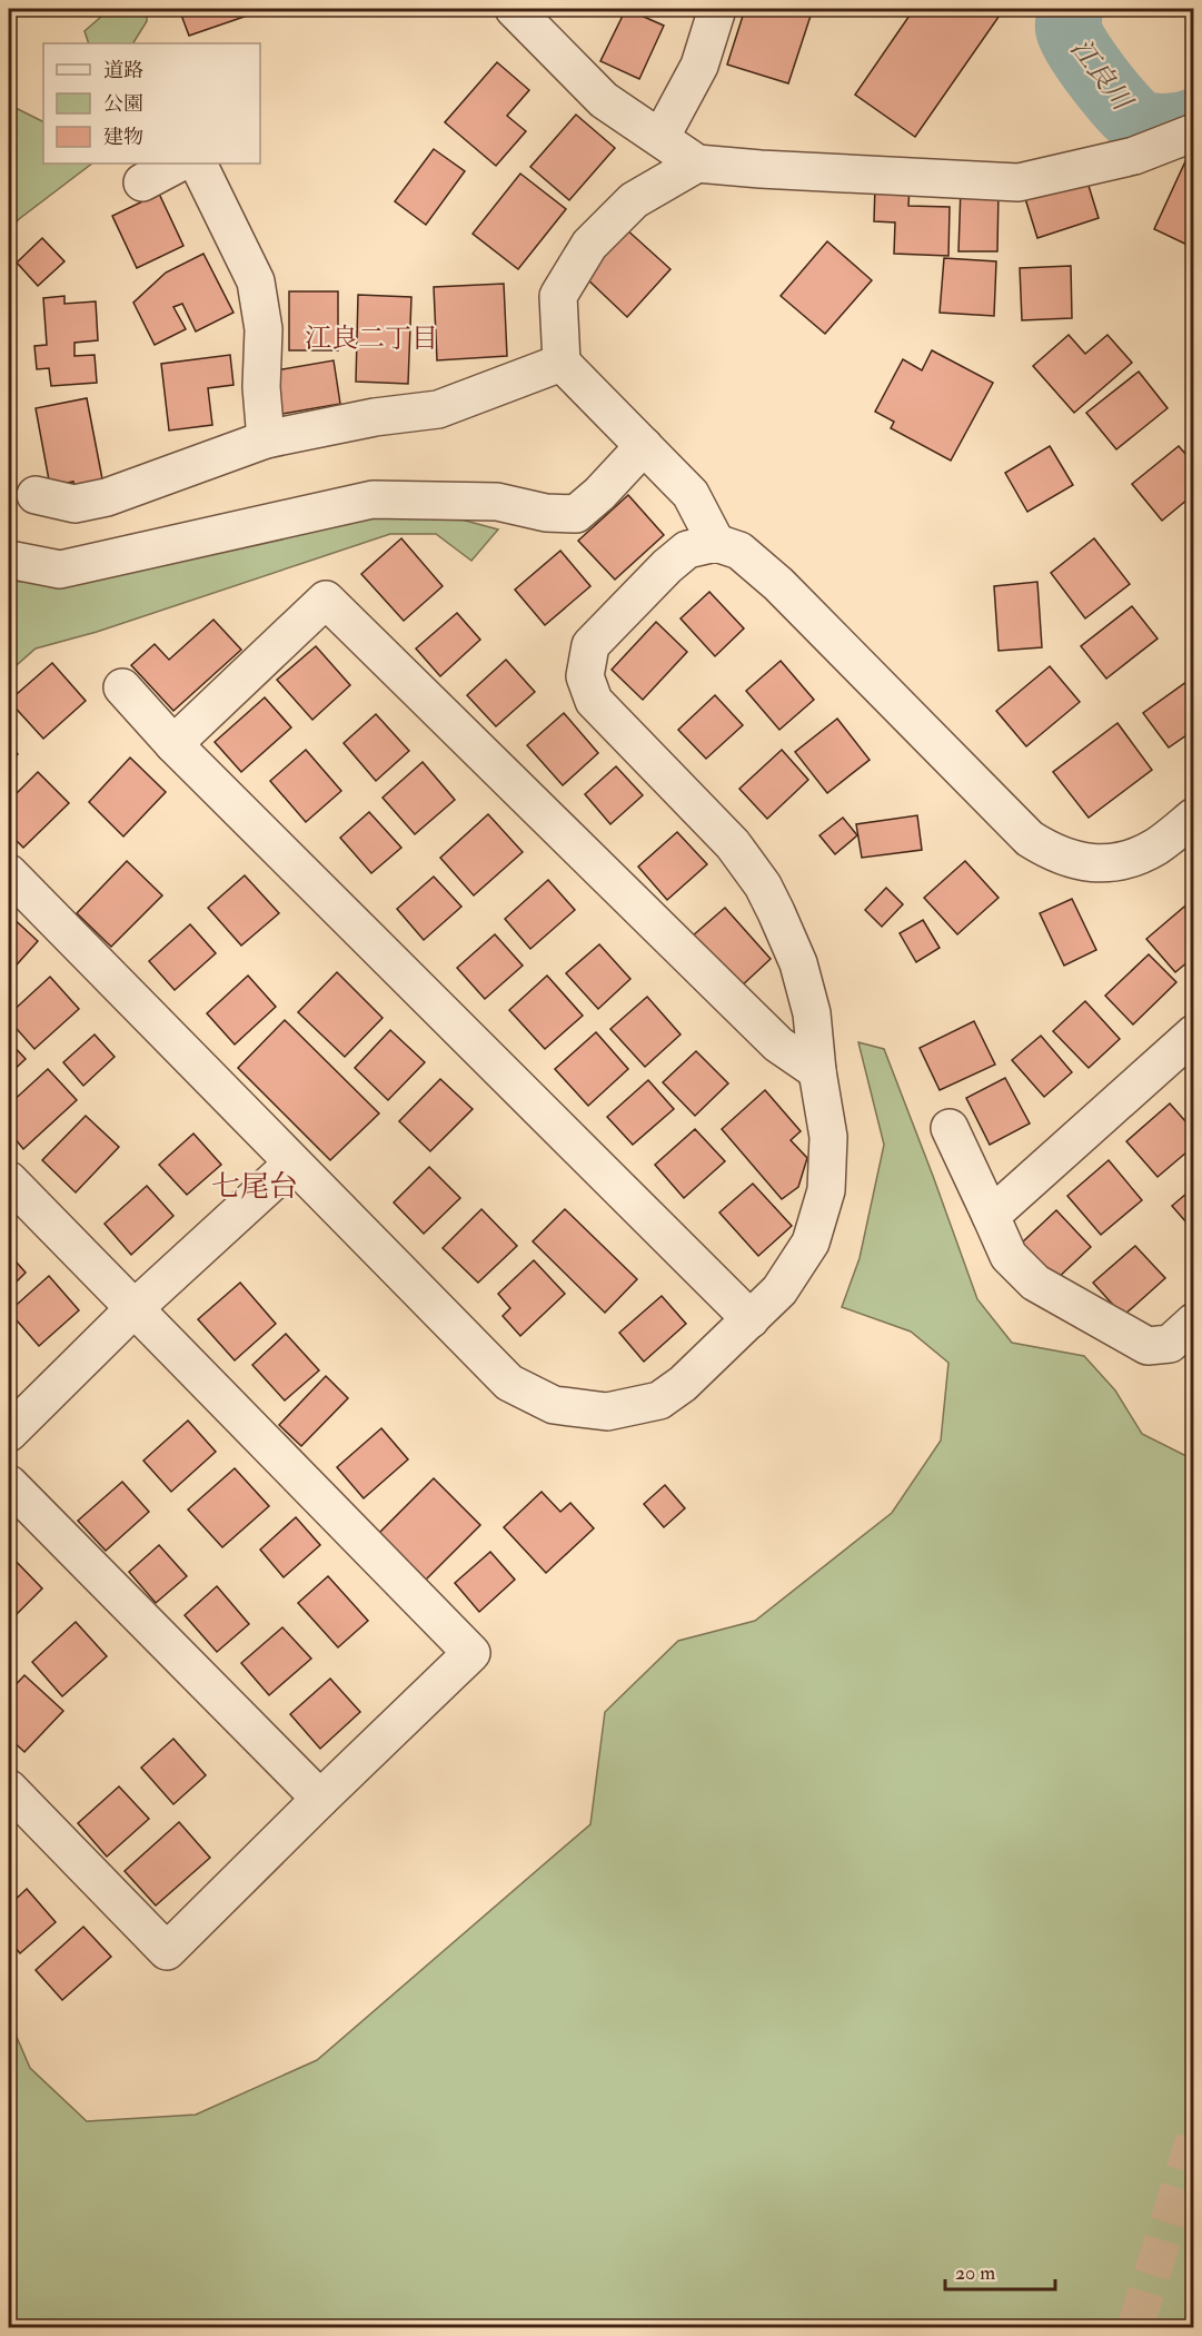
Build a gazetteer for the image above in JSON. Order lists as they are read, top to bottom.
{
  "districts": ["江良二丁目", "七尾台"],
  "water": ["江良川"],
  "legend": ["道路", "公園", "建物"],
  "scale_bar": "20 m"
}
